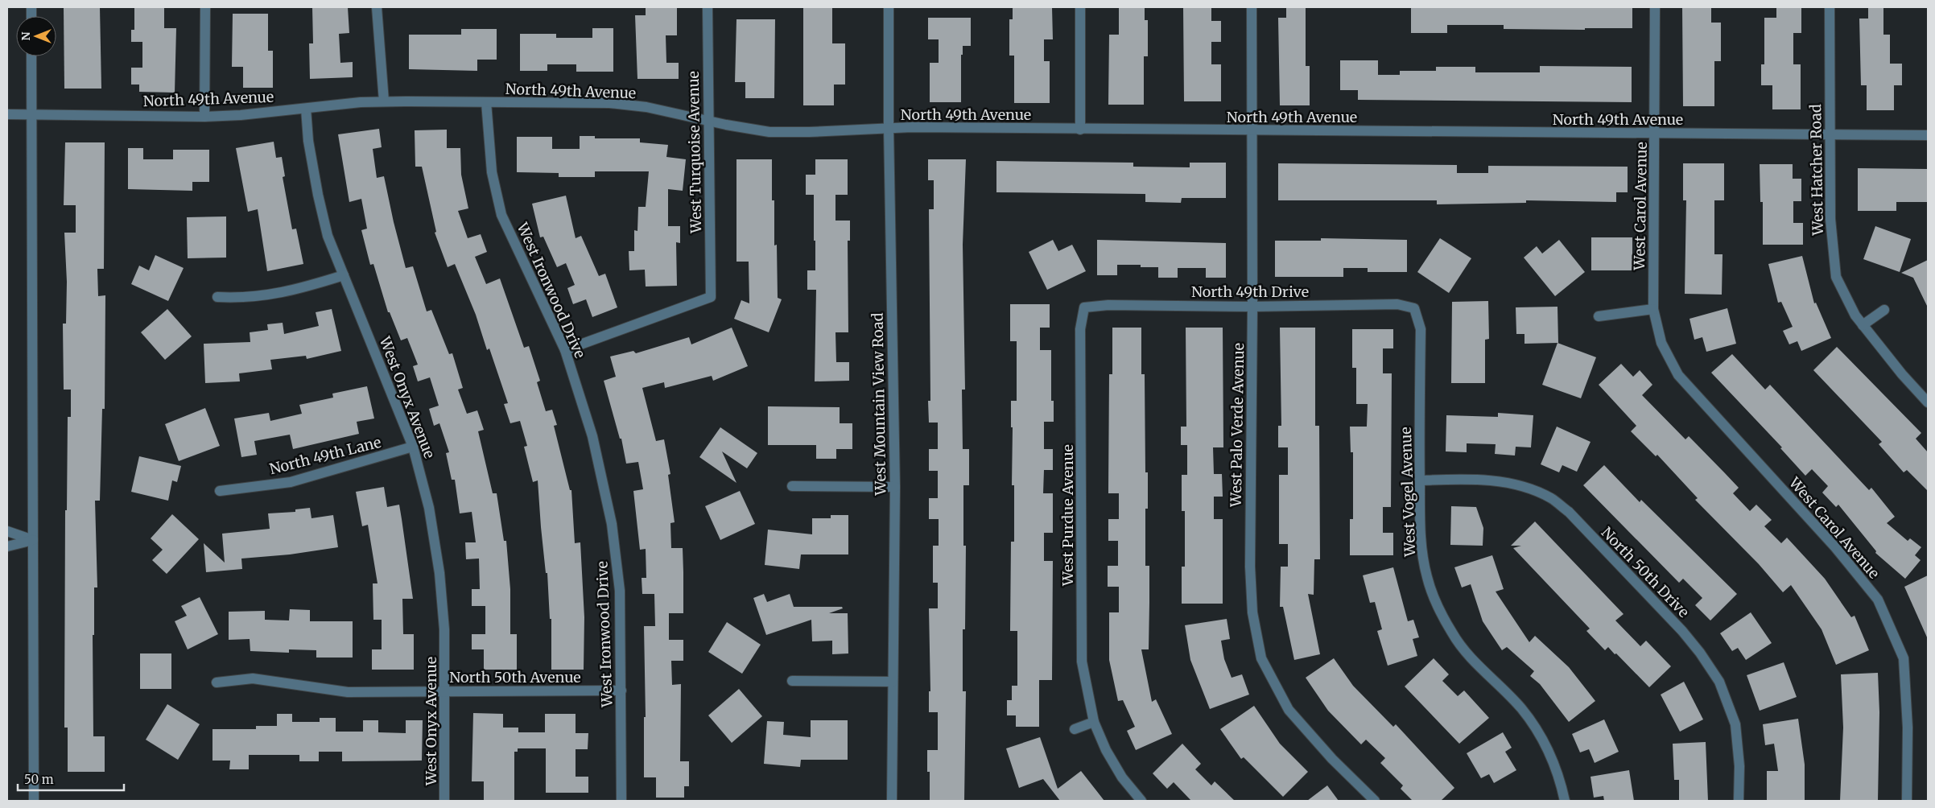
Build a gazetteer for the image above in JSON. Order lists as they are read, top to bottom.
{
  "streets": {
    "street": [
      "North 49th Avenue",
      "West Turquoise Avenue",
      "West Hatcher Road",
      "West Carol Avenue",
      "West Ironwood Drive",
      "North 49th Drive",
      "West Onyx Avenue",
      "West Mountain View Road",
      "West Palo Verde Avenue",
      "North 49th Lane",
      "West Vogel Avenue",
      "West Purdue Avenue",
      "North 50th Drive",
      "North 50th Avenue"
    ]
  },
  "crossings": [
    ["North 49th Avenue", "West Turquoise Avenue"],
    ["North 49th Avenue", "West Hatcher Road"],
    ["North 49th Avenue", "West Carol Avenue"],
    ["North 49th Avenue", "West Ironwood Drive"],
    ["North 49th Avenue", "West Onyx Avenue"],
    ["North 49th Avenue", "West Mountain View Road"],
    ["North 49th Avenue", "West Palo Verde Avenue"],
    ["West Turquoise Avenue", "West Ironwood Drive"],
    ["West Ironwood Drive", "North 50th Avenue"],
    ["North 49th Drive", "West Palo Verde Avenue"],
    ["North 49th Drive", "West Vogel Avenue"],
    ["North 49th Drive", "West Purdue Avenue"],
    ["West Onyx Avenue", "North 49th Lane"],
    ["West Onyx Avenue", "North 50th Avenue"],
    ["West Vogel Avenue", "North 50th Drive"]
  ],
  "scale_bar": "50 m",
  "north": "left"
}
